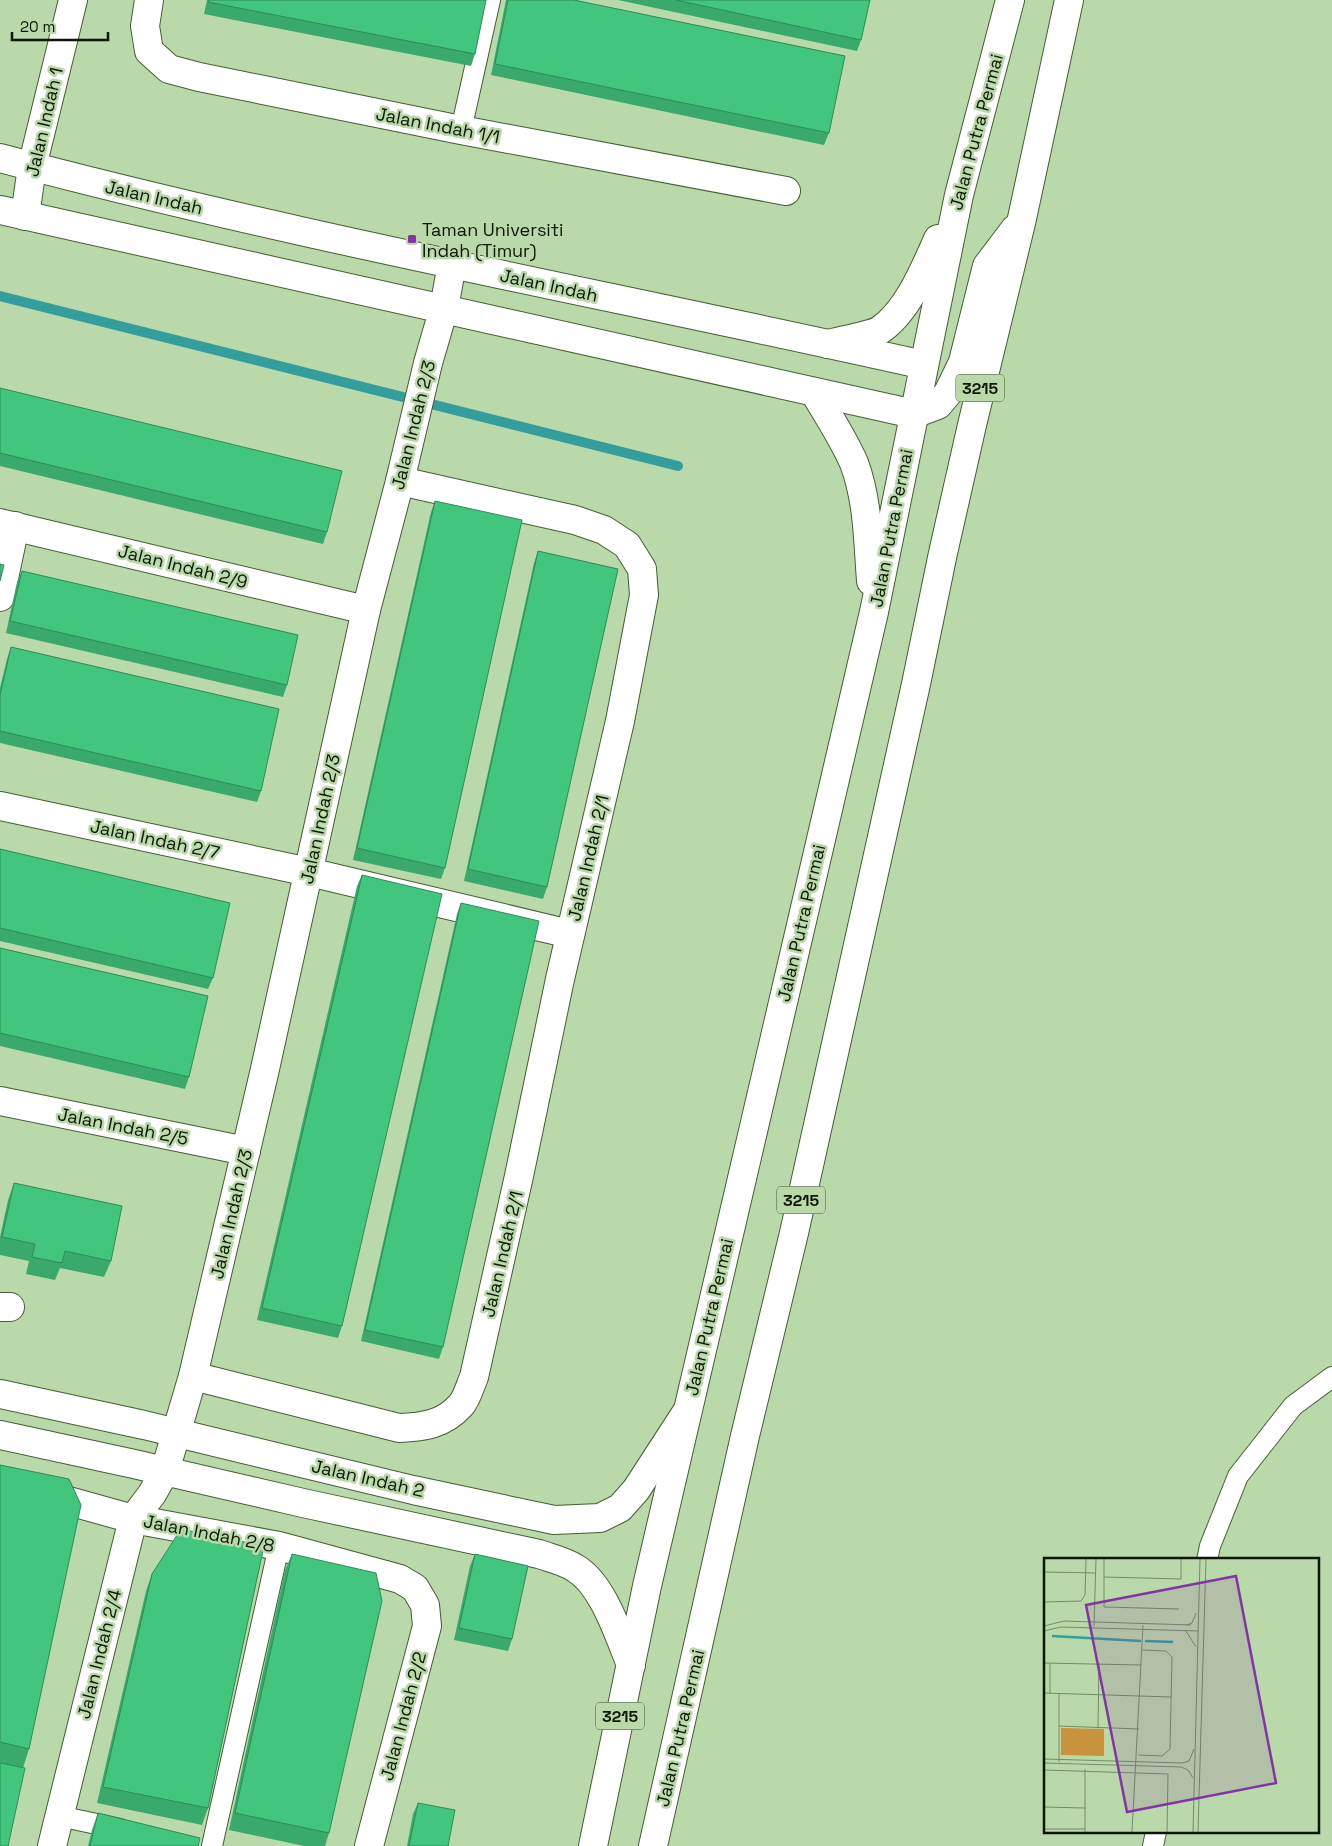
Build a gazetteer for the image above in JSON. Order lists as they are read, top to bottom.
{
  "streets": {
    "street": [
      "Jalan Indah 1",
      "Jalan Indah 1/1",
      "Jalan Putra Permai",
      "Jalan Indah",
      "3215",
      "Jalan Indah 2/3",
      "Jalan Indah 2/9",
      "Jalan Indah 2/7",
      "Jalan Indah 2/1",
      "Jalan Indah 2/5",
      "Jalan Indah 2",
      "Jalan Indah 2/8",
      "Jalan Indah 2/4",
      "Jalan Indah 2/2"
    ]
  },
  "crossings": [
    ["Jalan Indah 1", "Jalan Indah"],
    ["Jalan Putra Permai", "Jalan Indah"],
    ["Jalan Putra Permai", "Jalan Indah 2"],
    ["Jalan Indah", "Jalan Indah 2/3"],
    ["Jalan Indah 2/3", "Jalan Indah 2/9"],
    ["Jalan Indah 2/3", "Jalan Indah 2/7"],
    ["Jalan Indah 2/3", "Jalan Indah 2/1"],
    ["Jalan Indah 2/3", "Jalan Indah 2/5"],
    ["Jalan Indah 2/3", "Jalan Indah 2"],
    ["Jalan Indah 2/3", "Jalan Indah 2/4"],
    ["Jalan Indah 2/7", "Jalan Indah 2/1"],
    ["Jalan Indah 2", "Jalan Indah 2/4"],
    ["Jalan Indah 2/8", "Jalan Indah 2/4"],
    ["Jalan Indah 2/8", "Jalan Indah 2/2"]
  ],
  "places": {
    "transit": ["Taman Universiti Indah (Timur)"]
  },
  "scale_bar": "20 m"
}
